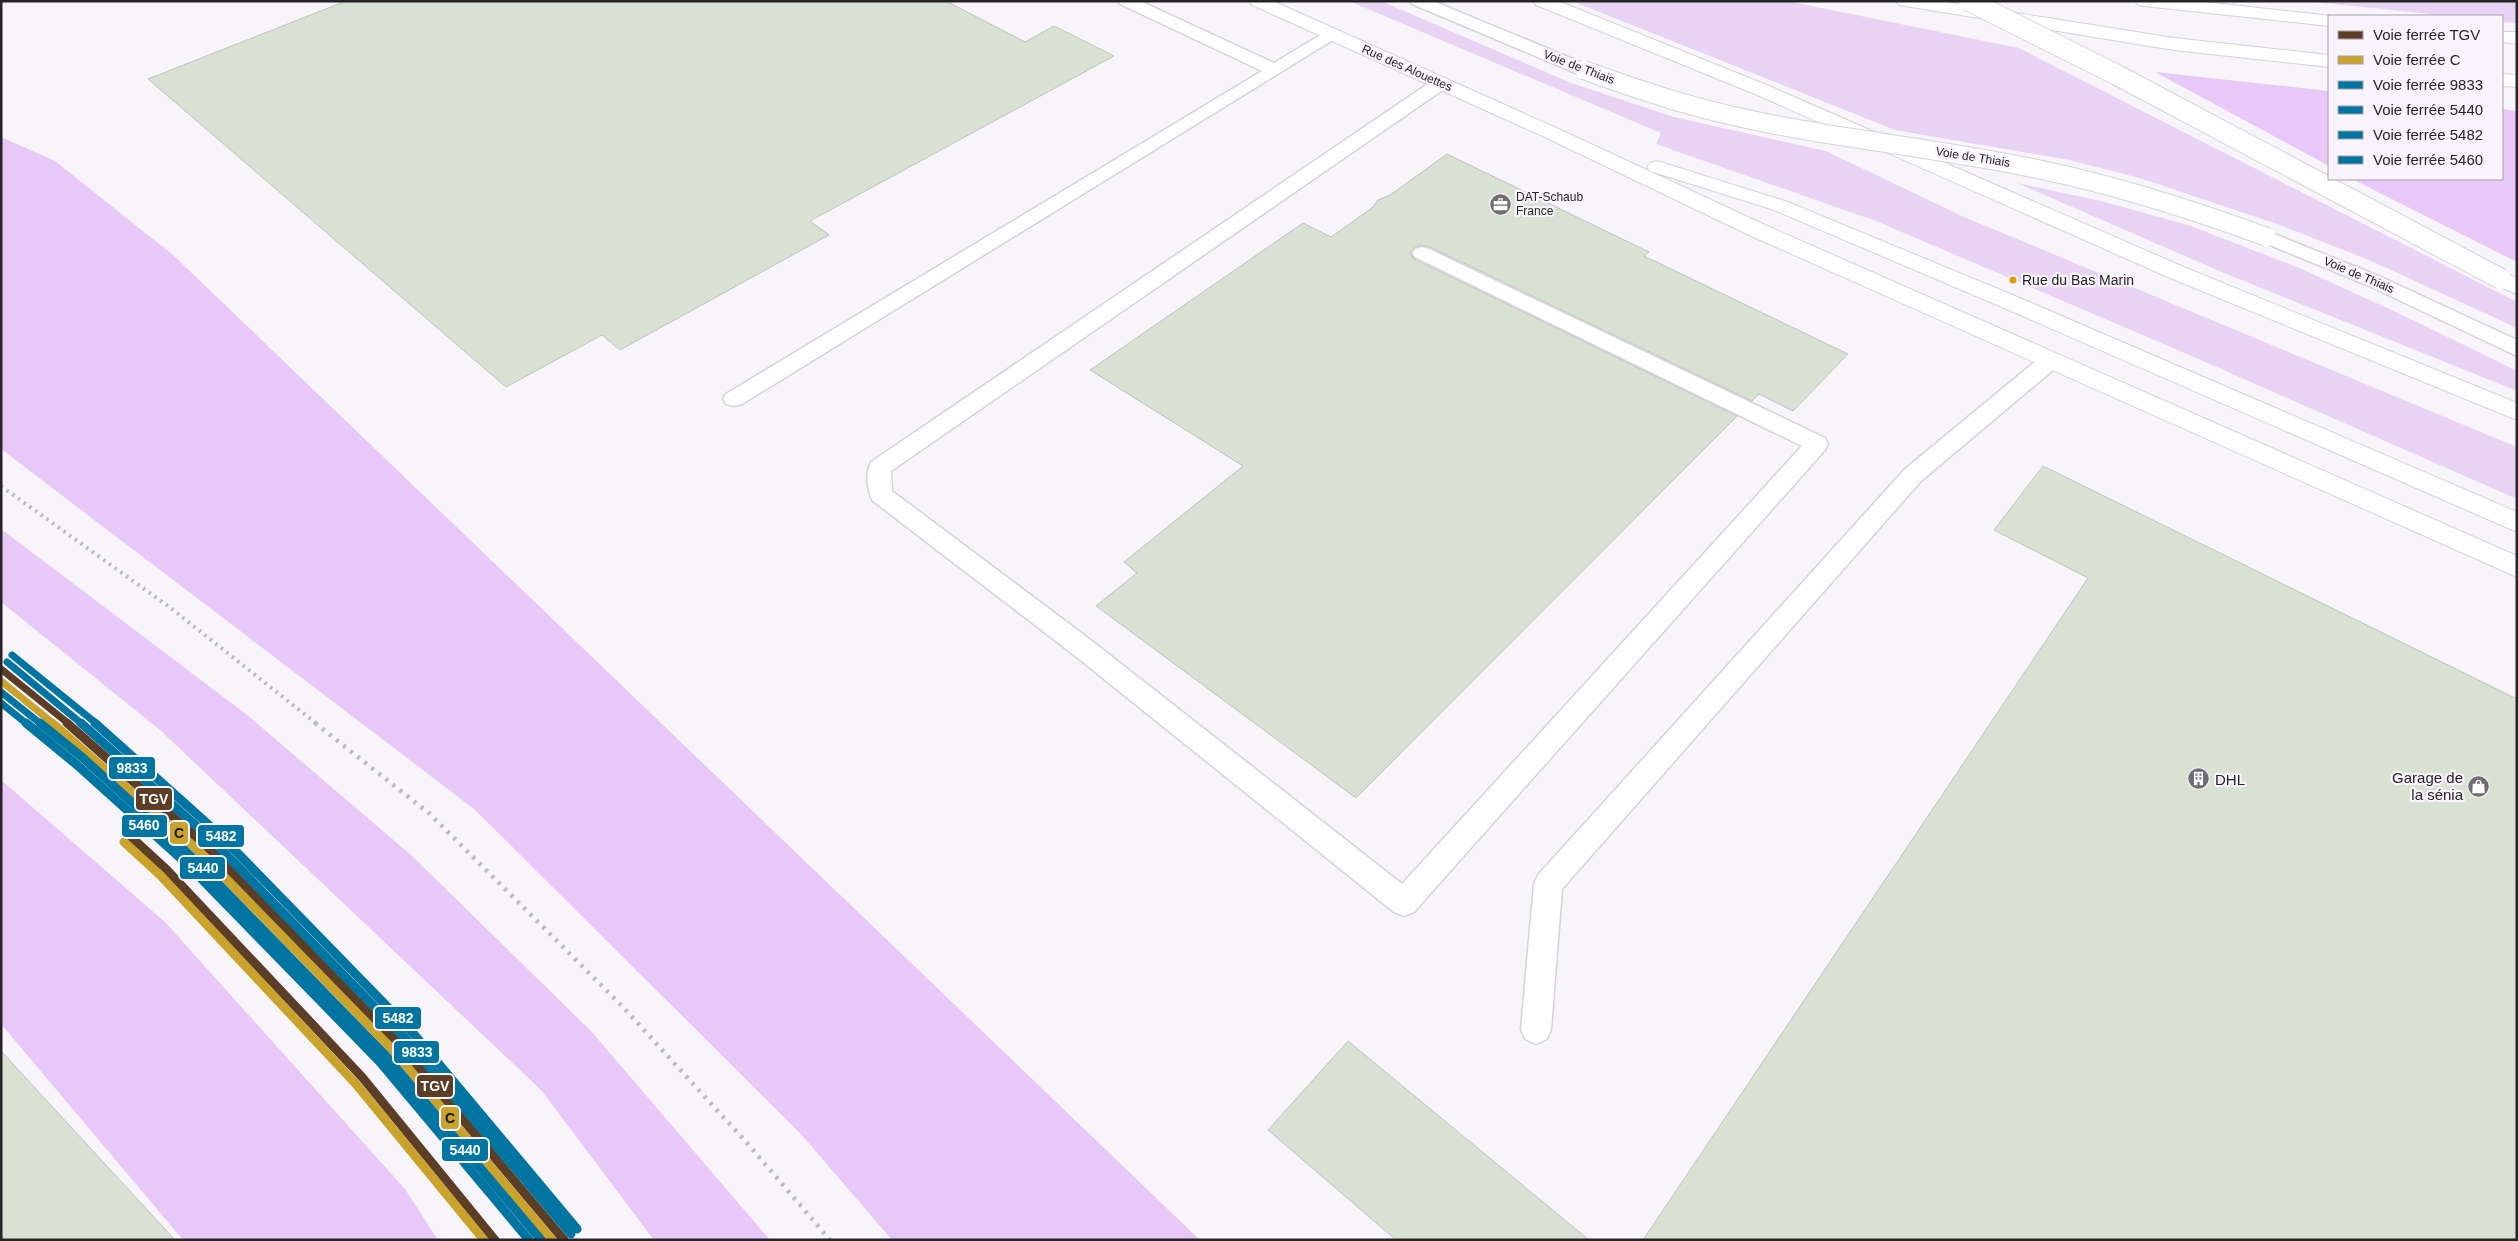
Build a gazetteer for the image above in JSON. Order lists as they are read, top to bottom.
{
  "streets": {
    "main road": ["Rue des Alouettes"],
    "lane": ["Voie de Thiais"]
  },
  "places": {
    "office": ["DAT-Schaub France"],
    "other": ["Rue du Bas Marin"],
    "building": ["DHL"],
    "shop": ["Garage de la sénia"]
  },
  "lines": [
    "rail line 5482",
    "rail line 9833",
    "rail line TGV",
    "rail line C",
    "rail line 5440",
    "rail line 5460"
  ],
  "legend": [
    "Voie ferrée TGV",
    "Voie ferrée C",
    "Voie ferrée 9833",
    "Voie ferrée 5440",
    "Voie ferrée 5482",
    "Voie ferrée 5460"
  ]
}
